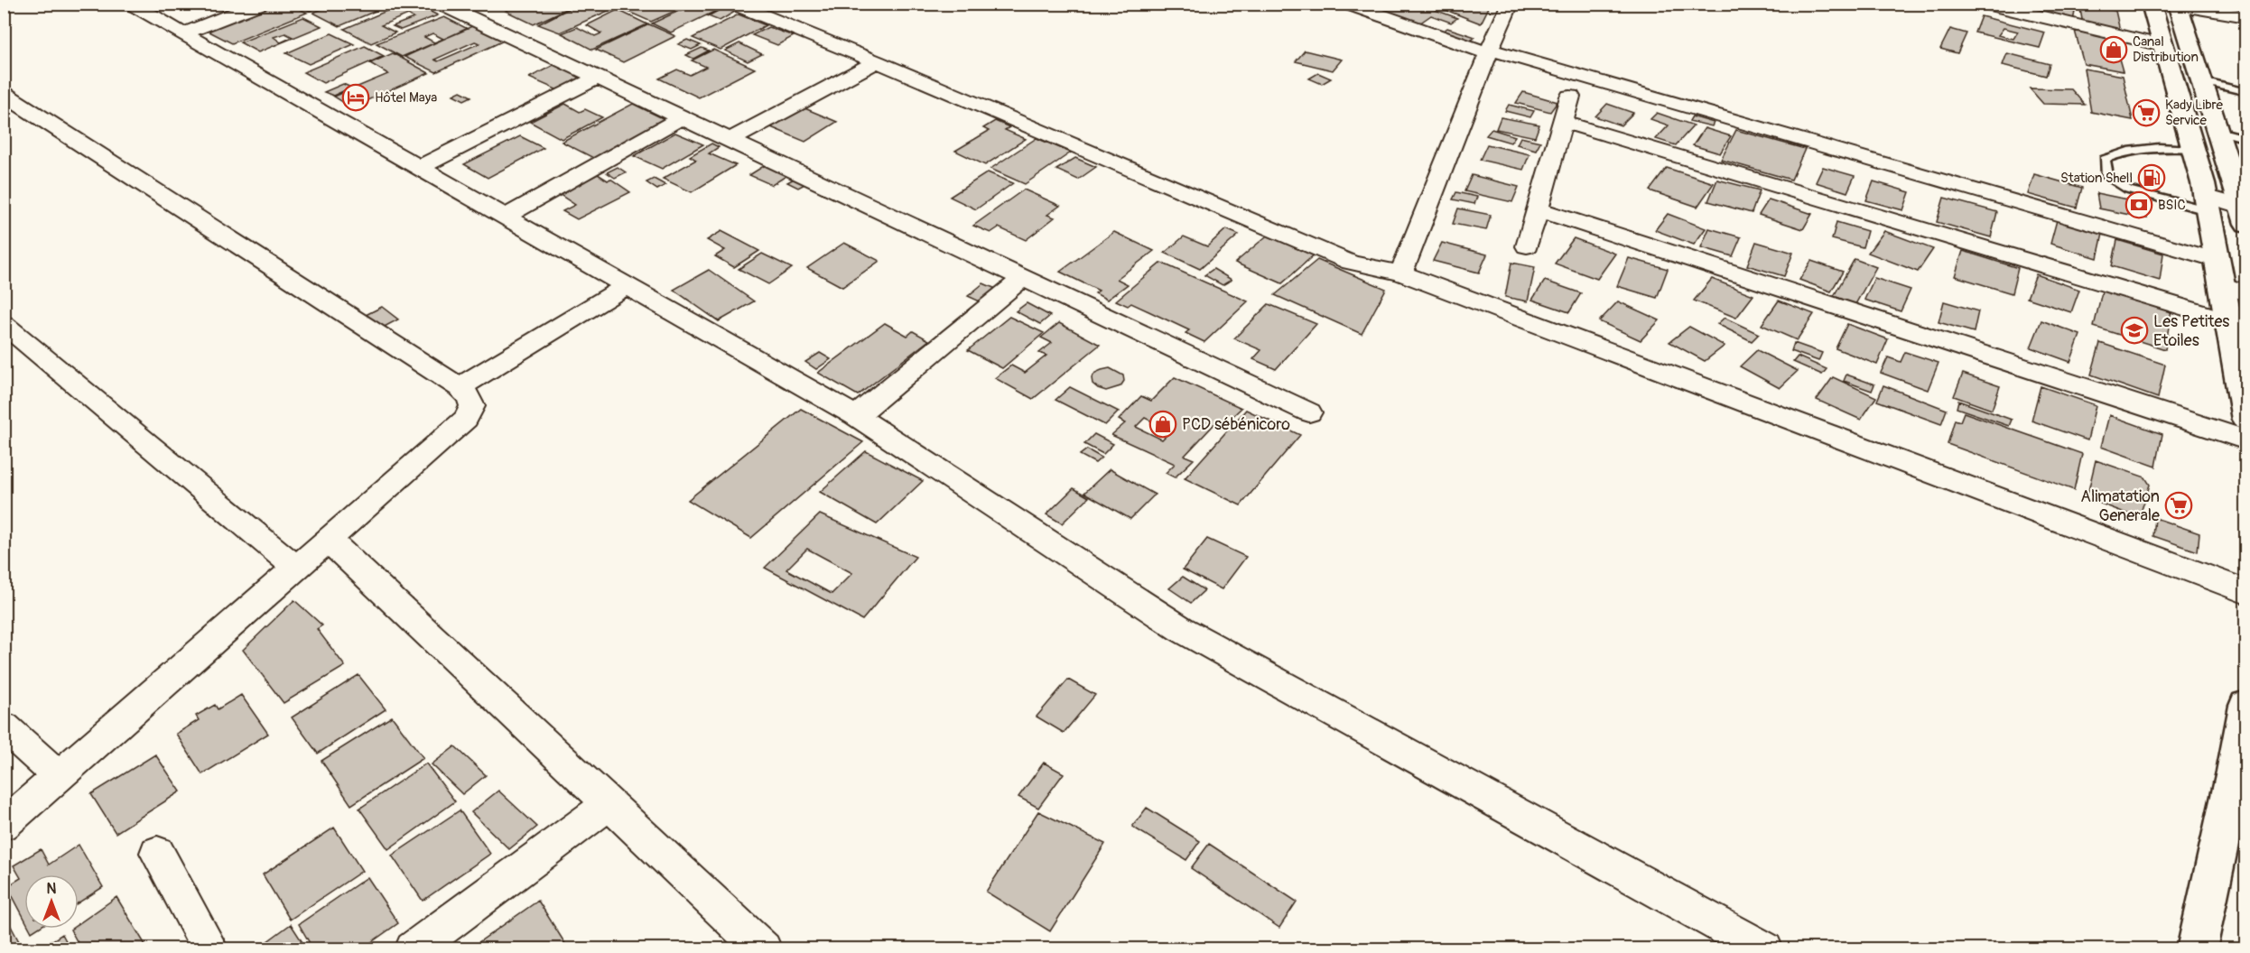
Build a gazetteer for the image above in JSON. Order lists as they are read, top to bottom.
{
  "places": {
    "shop": ["Canal Distribution", "PCD sébénicoro"],
    "hotel": ["Hôtel Maya"],
    "supermarket": ["Kady Libre Service", "Alimatation Generale"],
    "fuel station": ["Station Shell"],
    "bank": ["BSIC"],
    "school or university": ["Les Petites Etoiles"]
  },
  "north": "top"
}
